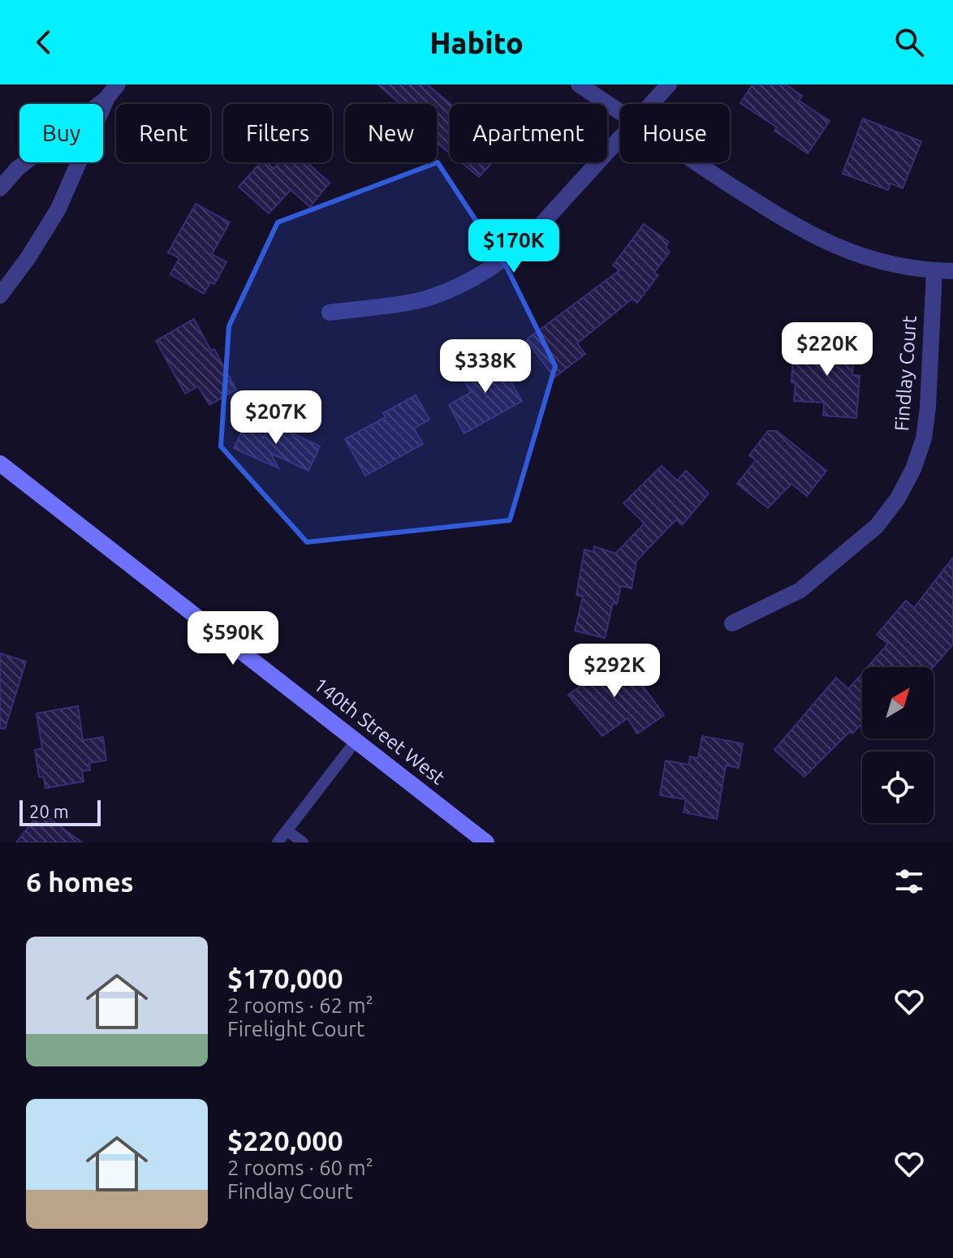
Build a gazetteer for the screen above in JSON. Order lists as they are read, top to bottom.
{
  "streets": {
    "street": ["Findlay Court", "140th Street West"]
  },
  "scale_bar": "20 m",
  "north": "top right",
  "page": {
    "header": "Habito",
    "chip": [
      "Buy",
      "Rent",
      "Filters",
      "New",
      "Apartment",
      "House"
    ],
    "price": [
      "$170K",
      "$220K",
      "$338K",
      "$207K",
      "$590K",
      "$292K"
    ],
    "scale": "20 m",
    "heading": "6 homes",
    "list": [
      {
        "name": "$170,000",
        "note": "2 rooms · 62 m² · Firelight Court"
      },
      {
        "name": "$220,000",
        "note": "2 rooms · 60 m² · Findlay Court"
      }
    ]
  }
}
